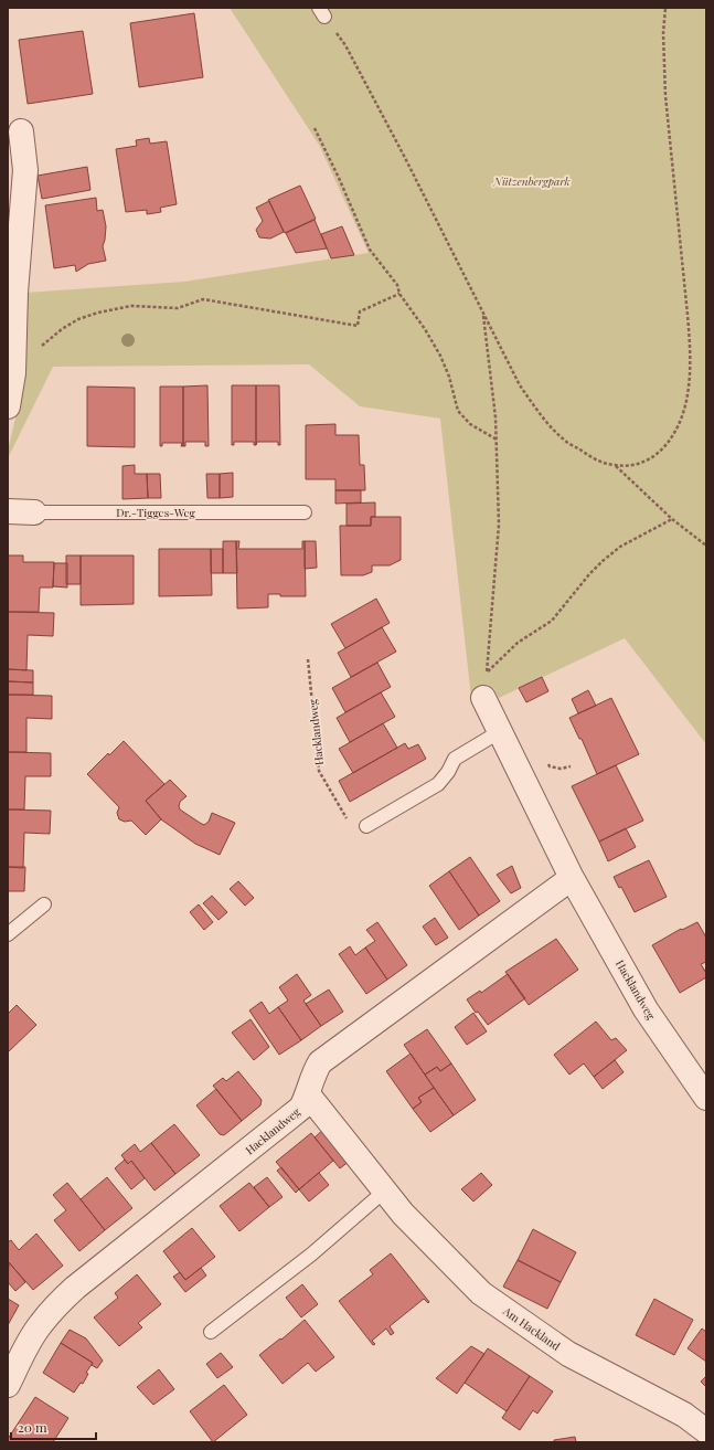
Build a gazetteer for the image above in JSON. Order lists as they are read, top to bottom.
{
  "streets": {
    "street": ["Dr.-Tigges-Weg", "Hacklandweg", "Am Hackland"]
  },
  "crossings": [
    ["Hacklandweg", "Am Hackland"]
  ],
  "parks": ["Nützenbergpark"],
  "scale_bar": "20 m"
}
